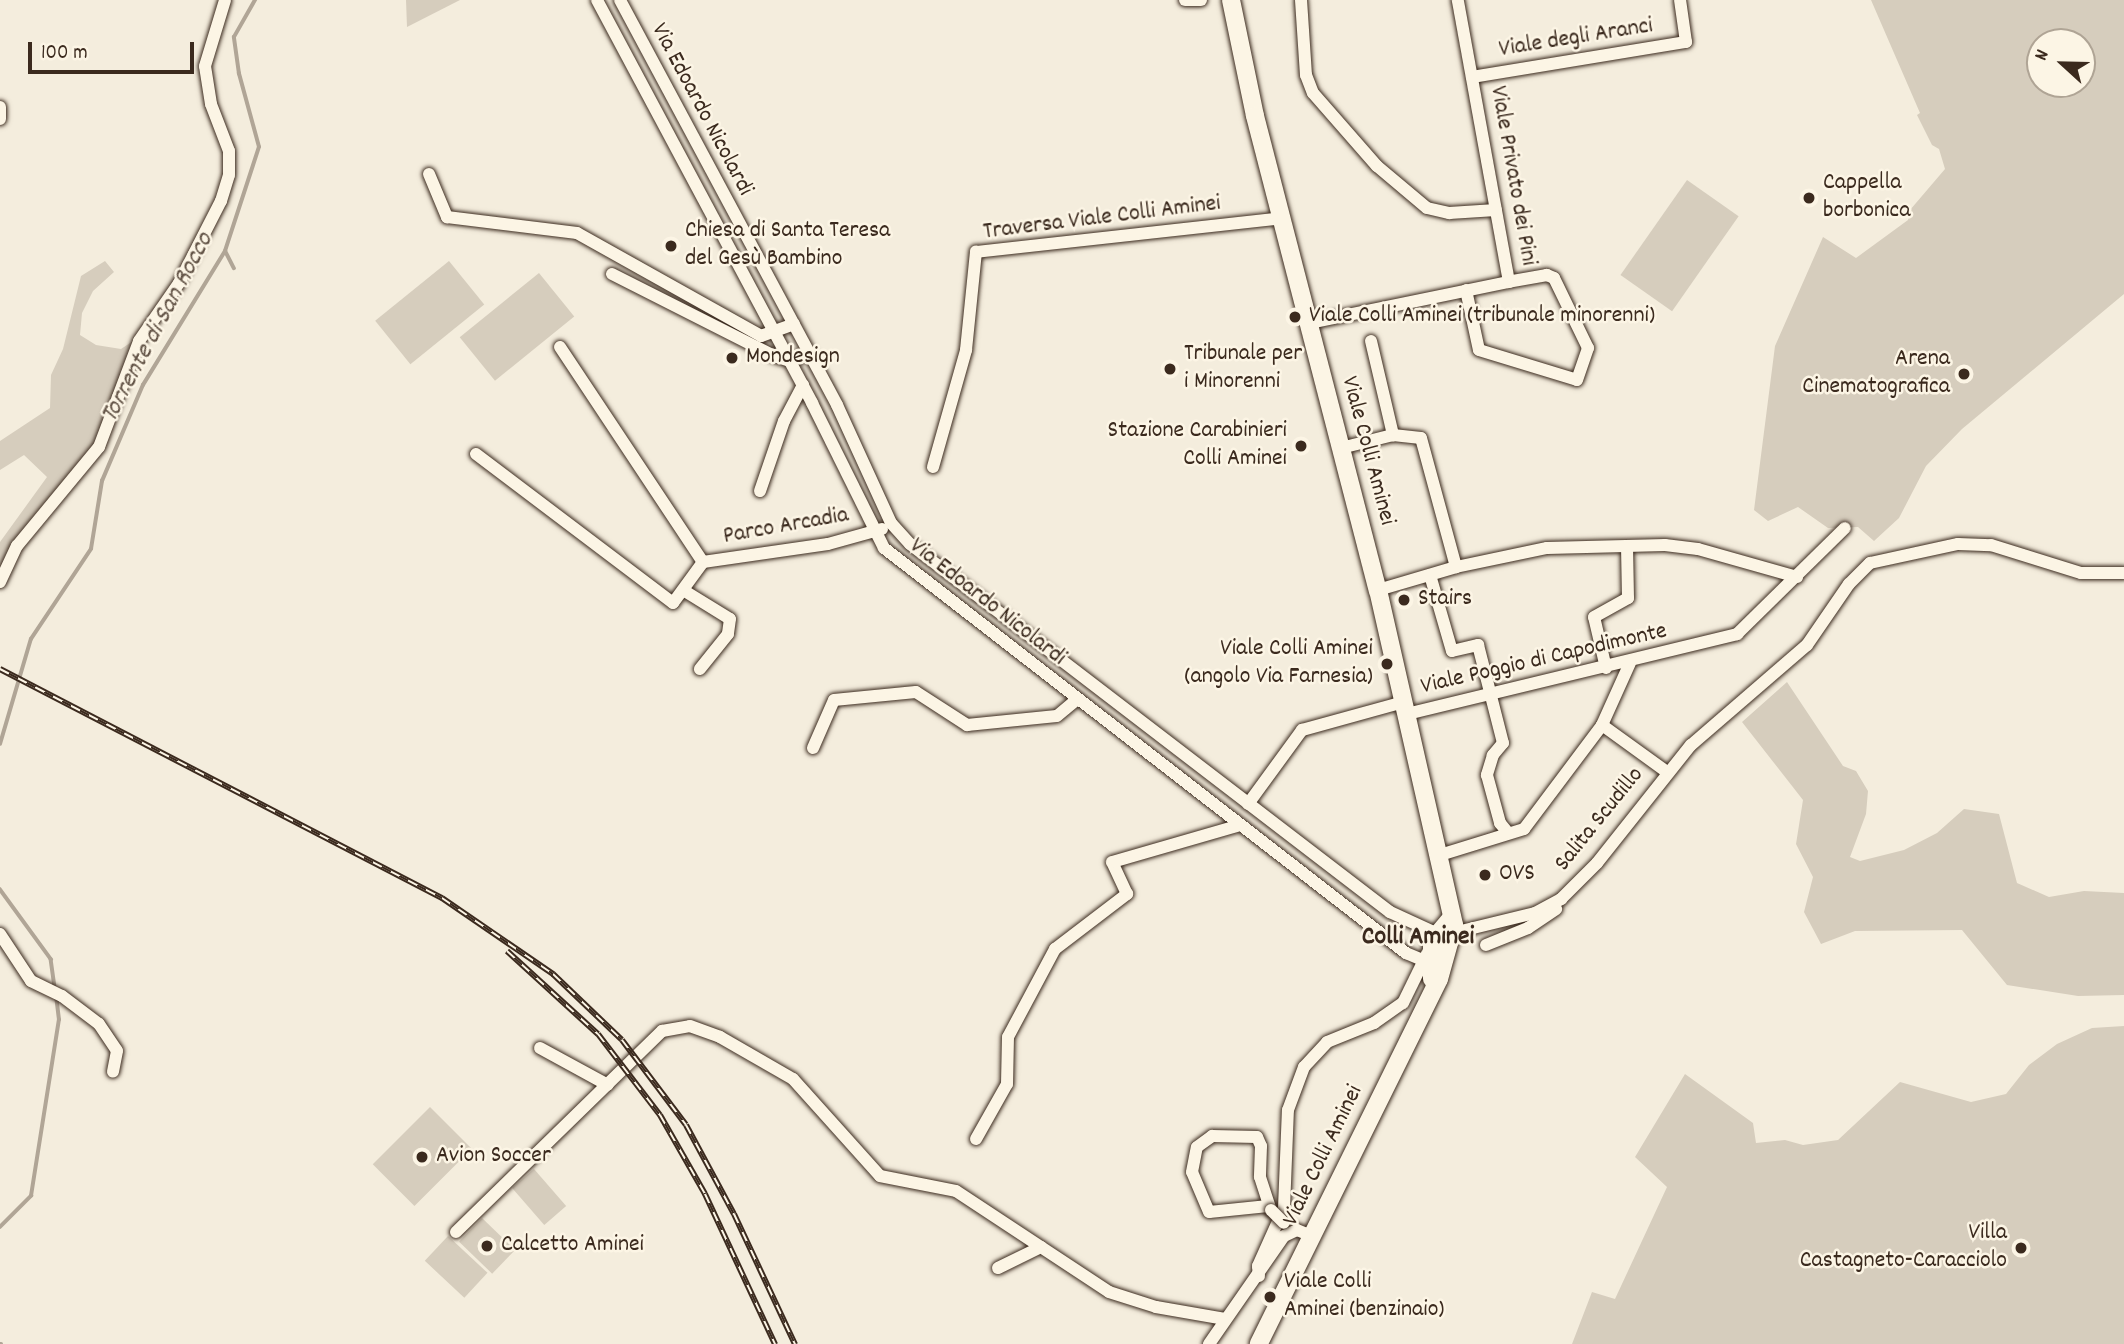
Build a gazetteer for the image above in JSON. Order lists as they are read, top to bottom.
{
  "streets": {
    "main road": ["Viale Colli Aminei"],
    "street": [
      "Viale degli Aranci",
      "Via Edoardo Nicolardi",
      "Viale Privato dei Pini",
      "Traversa Viale Colli Aminei",
      "Parco Arcadia",
      "Viale Poggio di Capodimonte",
      "Salita Scudillo"
    ]
  },
  "crossings": [
    ["Viale degli Aranci", "Viale Privato dei Pini"],
    ["Via Edoardo Nicolardi", "Viale Colli Aminei"],
    ["Via Edoardo Nicolardi", "Parco Arcadia"],
    ["Via Edoardo Nicolardi", "Viale Poggio di Capodimonte"],
    ["Via Edoardo Nicolardi", "Salita Scudillo"],
    ["Viale Privato dei Pini", "Viale Colli Aminei"],
    ["Traversa Viale Colli Aminei", "Viale Colli Aminei"],
    ["Viale Colli Aminei", "Viale Poggio di Capodimonte"],
    ["Viale Colli Aminei", "Salita Scudillo"]
  ],
  "districts": ["Colli Aminei"],
  "water": ["Torrente di San Rocco"],
  "places": [
    "Cappella borbonica",
    "Chiesa di Santa Teresa del Gesù Bambino",
    "Viale Colli Aminei (tribunale minorenni)",
    "Mondesign",
    "Tribunale per i Minorenni",
    "Arena Cinematografica",
    "Stazione Carabinieri Colli Aminei",
    "Stairs",
    "Viale Colli Aminei (angolo Via Farnesia)",
    "OVS",
    "Avion Soccer",
    "Calcetto Aminei",
    "Villa Castagneto-Caracciolo",
    "Viale Colli Aminei (benzinaio)"
  ],
  "scale_bar": "100 m",
  "north": "left"
}
